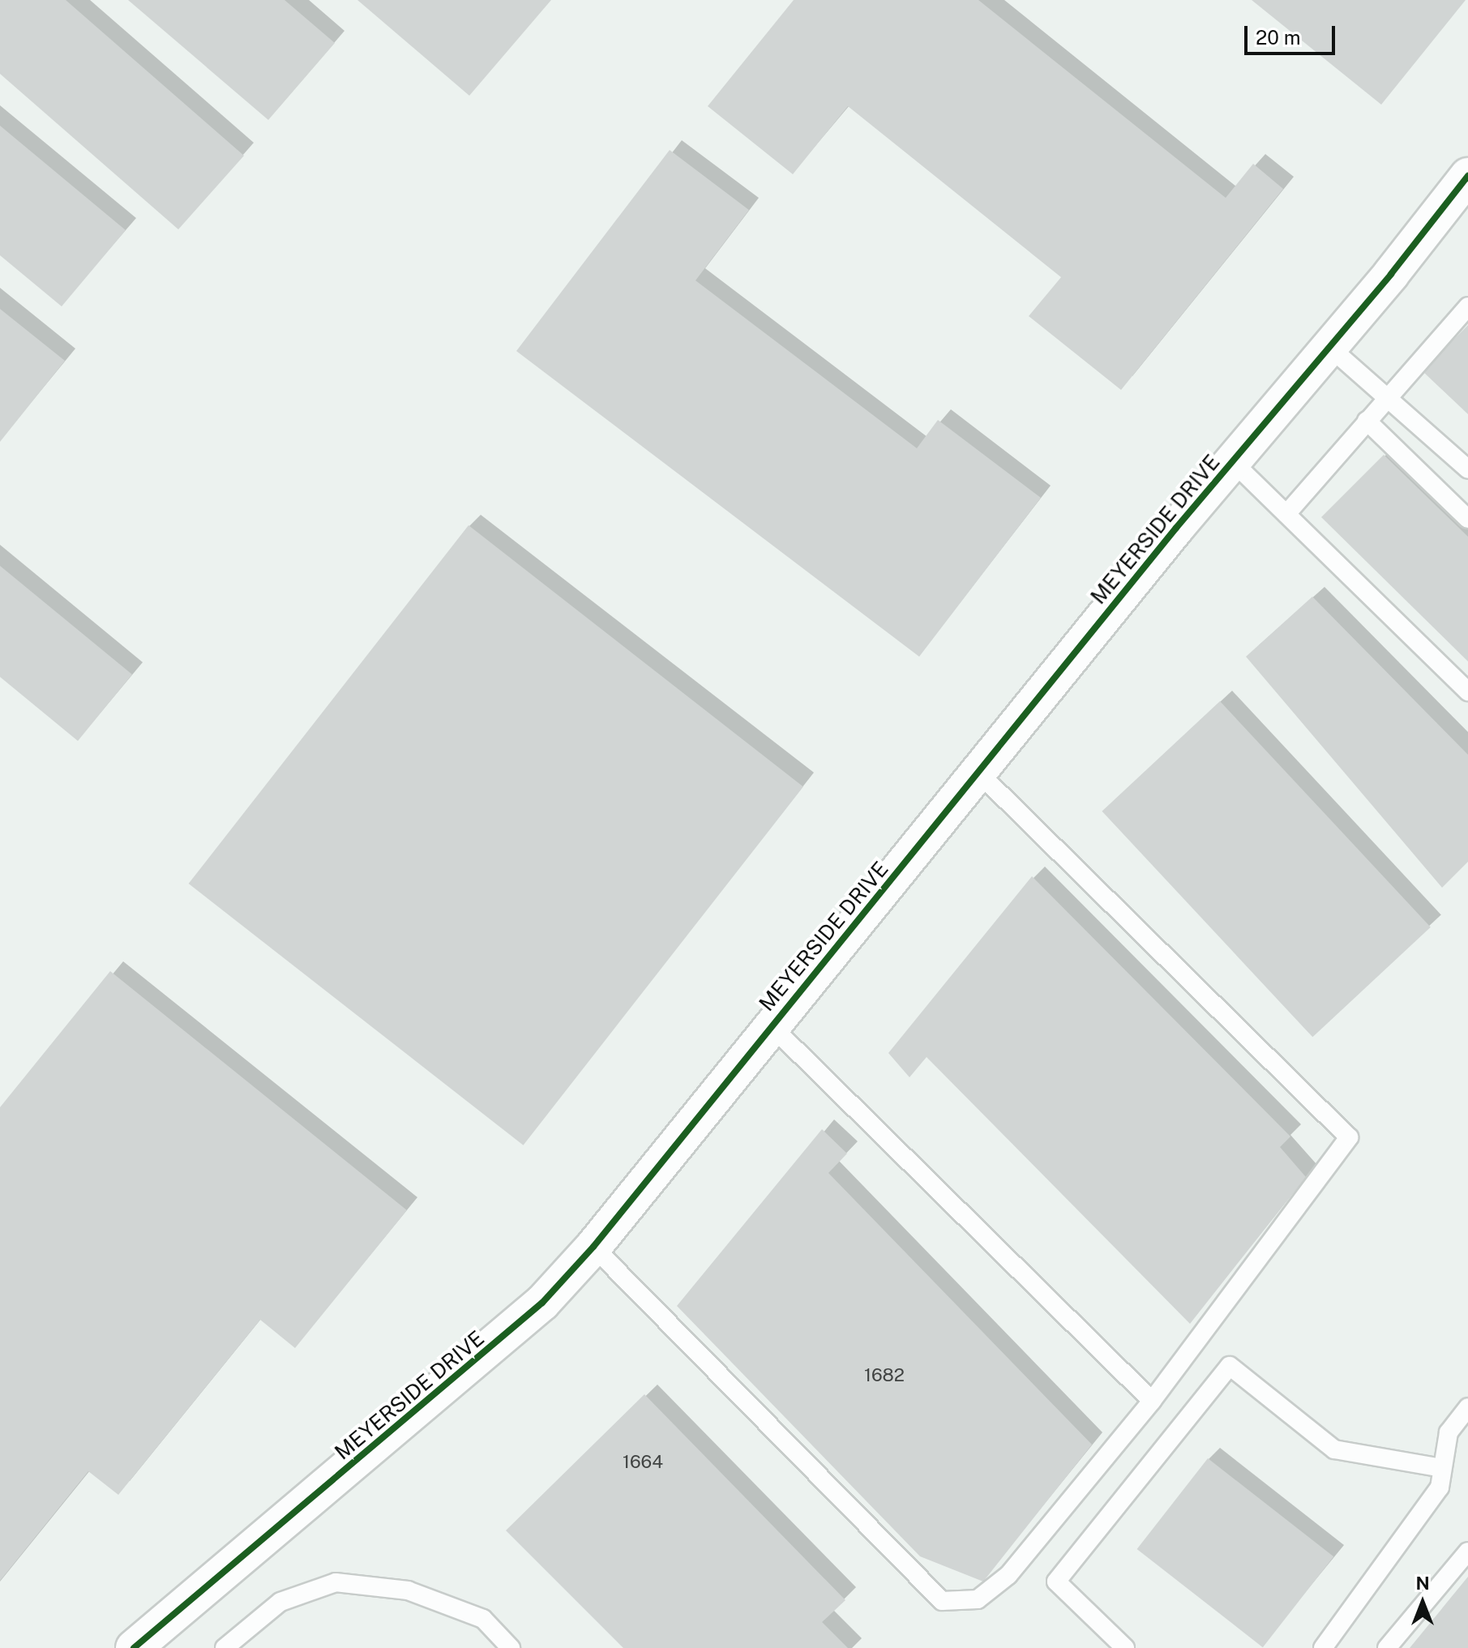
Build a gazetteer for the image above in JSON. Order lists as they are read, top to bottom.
{
  "streets": {
    "street": ["MEYERSIDE DRIVE"]
  },
  "house_numbers": ["1682", "1664"],
  "scale_bar": "20 m",
  "north": "top"
}
